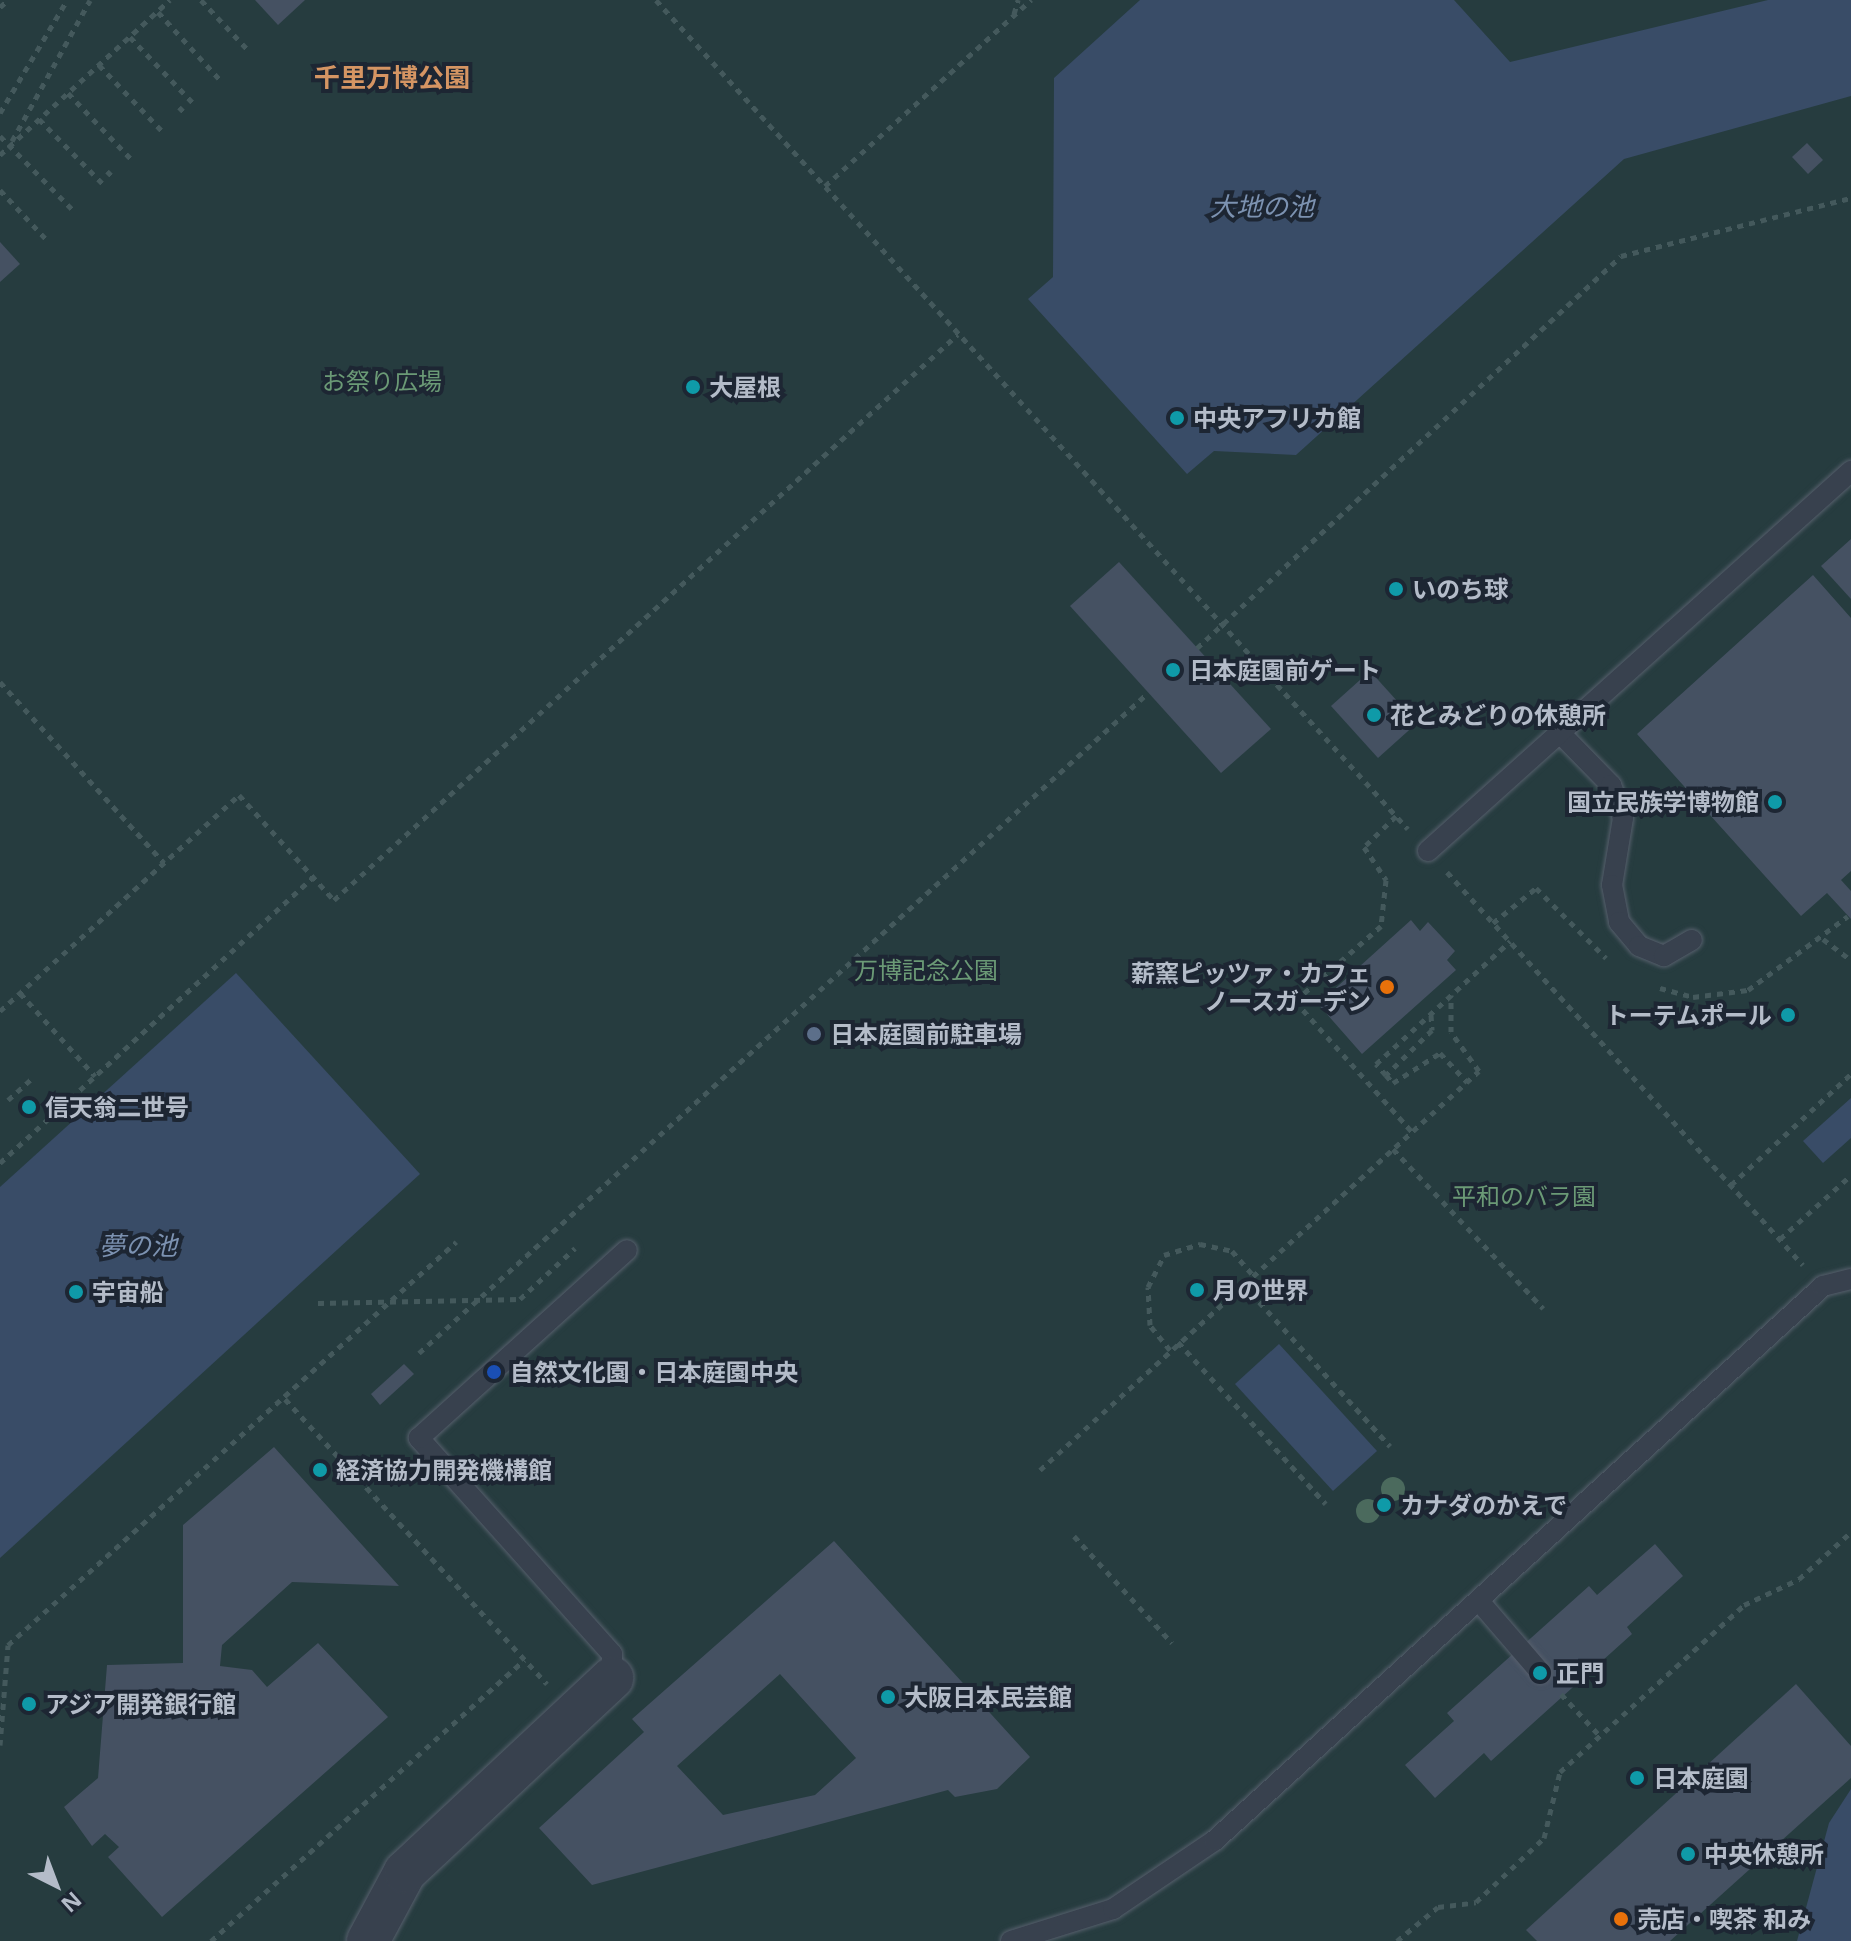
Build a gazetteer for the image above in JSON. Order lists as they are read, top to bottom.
{
  "districts": ["千里万博公園"],
  "water": ["大地の池", "夢の池"],
  "parks": ["お祭り広場", "万博記念公園", "平和のバラ園"],
  "places": [
    "大屋根",
    "中央アフリカ館",
    "いのち球",
    "日本庭園前ゲート",
    "花とみどりの休憩所",
    "国立民族学博物館",
    "薪窯ピッツァ・カフェ ノースガーデン",
    "トーテムポール",
    "日本庭園前駐車場",
    "信天翁二世号",
    "月の世界",
    "宇宙船",
    "自然文化園・日本庭園中央",
    "経済協力開発機構館",
    "カナダのかえで",
    "正門",
    "大阪日本民芸館",
    "アジア開発銀行館",
    "日本庭園",
    "中央休憩所",
    "売店・喫茶 和み"
  ],
  "north": "bottom right"
}
